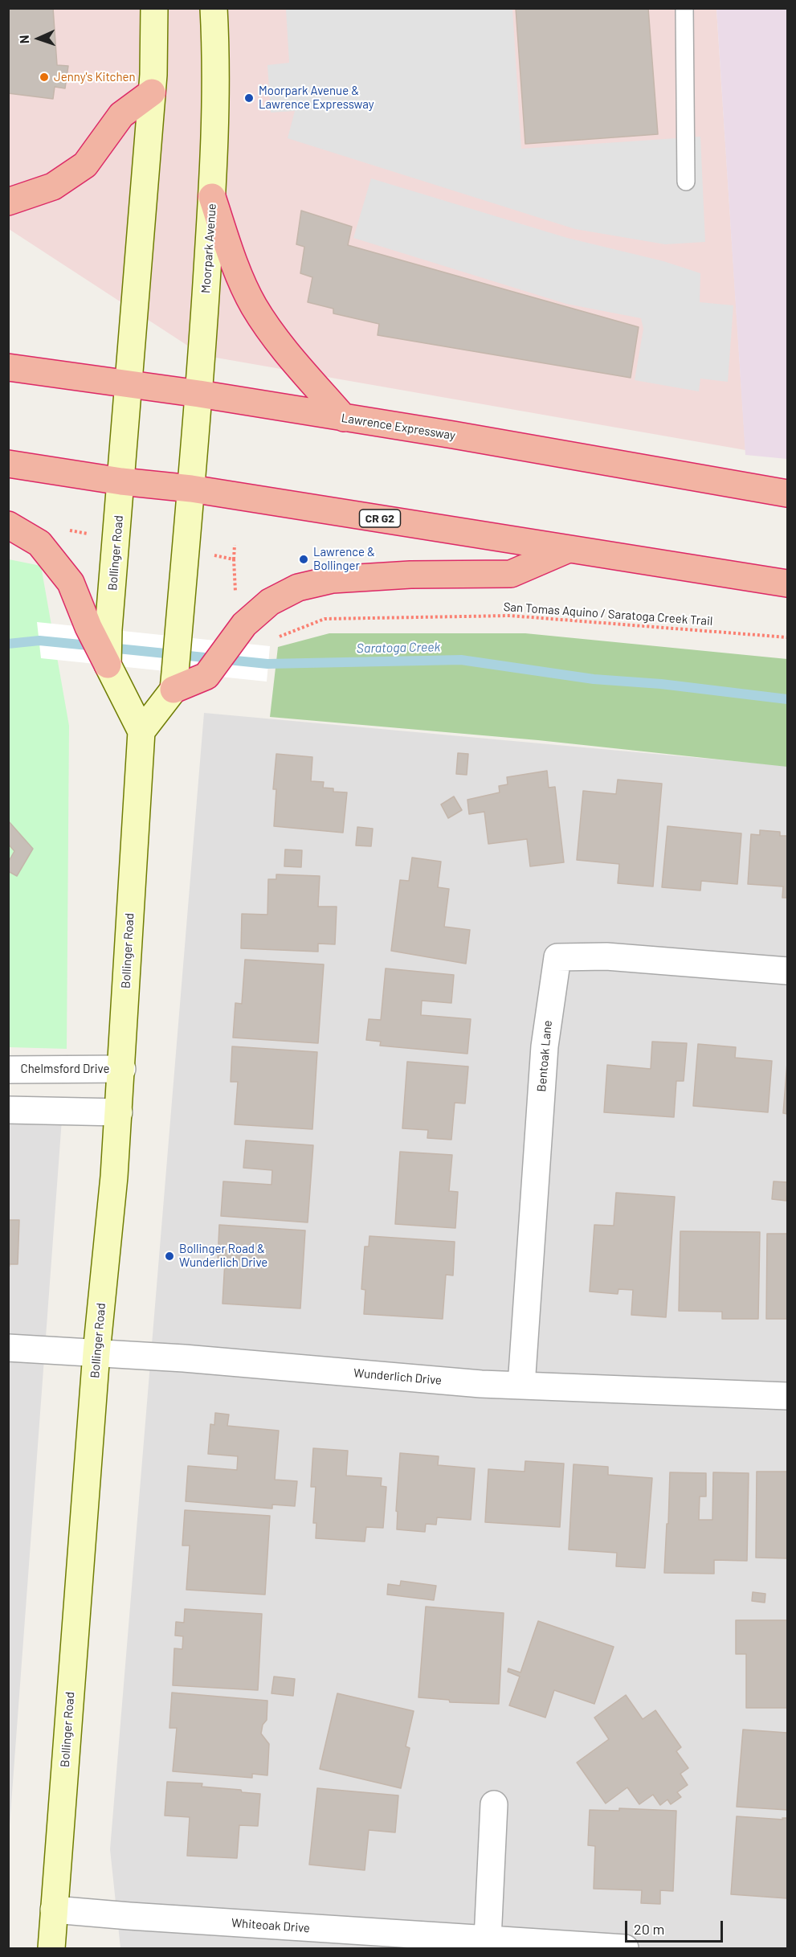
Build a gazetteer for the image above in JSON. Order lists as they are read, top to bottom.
{
  "streets": {
    "highway": ["Lawrence Expressway", "CR G2"],
    "main road": ["Moorpark Avenue", "Bollinger Road"],
    "street": [
      "Bentoak Lane",
      "Chelmsford Drive",
      "Wunderlich Drive",
      "Whiteoak Drive"
    ],
    "path": ["San Tomas Aquino / Saratoga Creek Trail"]
  },
  "crossings": [
    ["Moorpark Avenue", "Lawrence Expressway"],
    ["Moorpark Avenue", "CR G2"],
    ["CR G2", "Bollinger Road"],
    ["Bollinger Road", "Chelmsford Drive"],
    ["Bollinger Road", "Wunderlich Drive"],
    ["Bollinger Road", "Whiteoak Drive"],
    ["Bentoak Lane", "Wunderlich Drive"]
  ],
  "water": ["Saratoga Creek"],
  "places": [
    "Jenny's Kitchen",
    "Moorpark Avenue & Lawrence Expressway",
    "Lawrence & Bollinger",
    "Bollinger Road & Wunderlich Drive"
  ],
  "scale_bar": "20 m",
  "north": "left"
}
